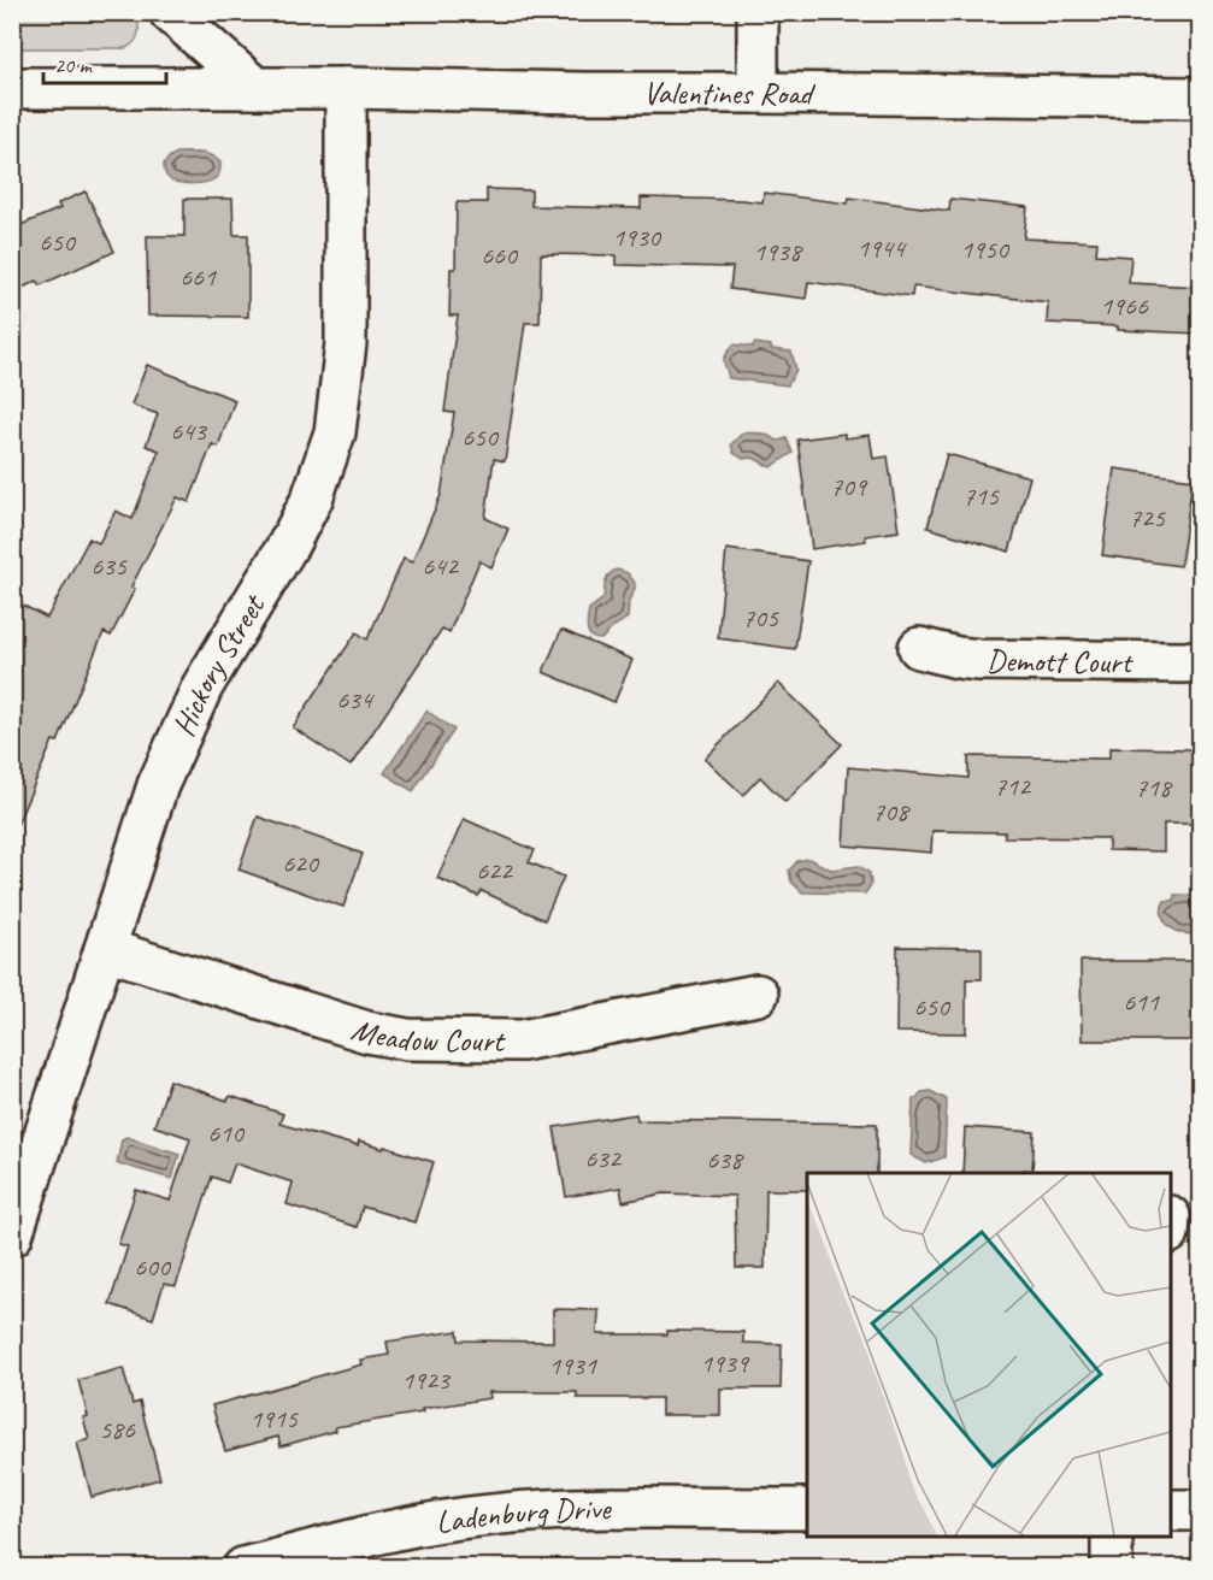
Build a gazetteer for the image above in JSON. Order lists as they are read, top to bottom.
{
  "streets": {
    "street": [
      "Valentines Road",
      "Demott Court",
      "Hickory Street",
      "Meadow Court",
      "Ladenburg Drive"
    ]
  },
  "crossings": [
    ["Valentines Road", "Hickory Street"],
    ["Hickory Street", "Meadow Court"]
  ],
  "house_numbers": [
    "1930",
    "650",
    "1944",
    "1950",
    "1938",
    "660",
    "661",
    "1966",
    "643",
    "650",
    "709",
    "715",
    "725",
    "635",
    "642",
    "705",
    "634",
    "712",
    "718",
    "708",
    "620",
    "622",
    "611",
    "650",
    "610",
    "632",
    "638",
    "600",
    "1939",
    "1931",
    "1923",
    "1915",
    "586"
  ],
  "scale_bar": "20 m"
}
